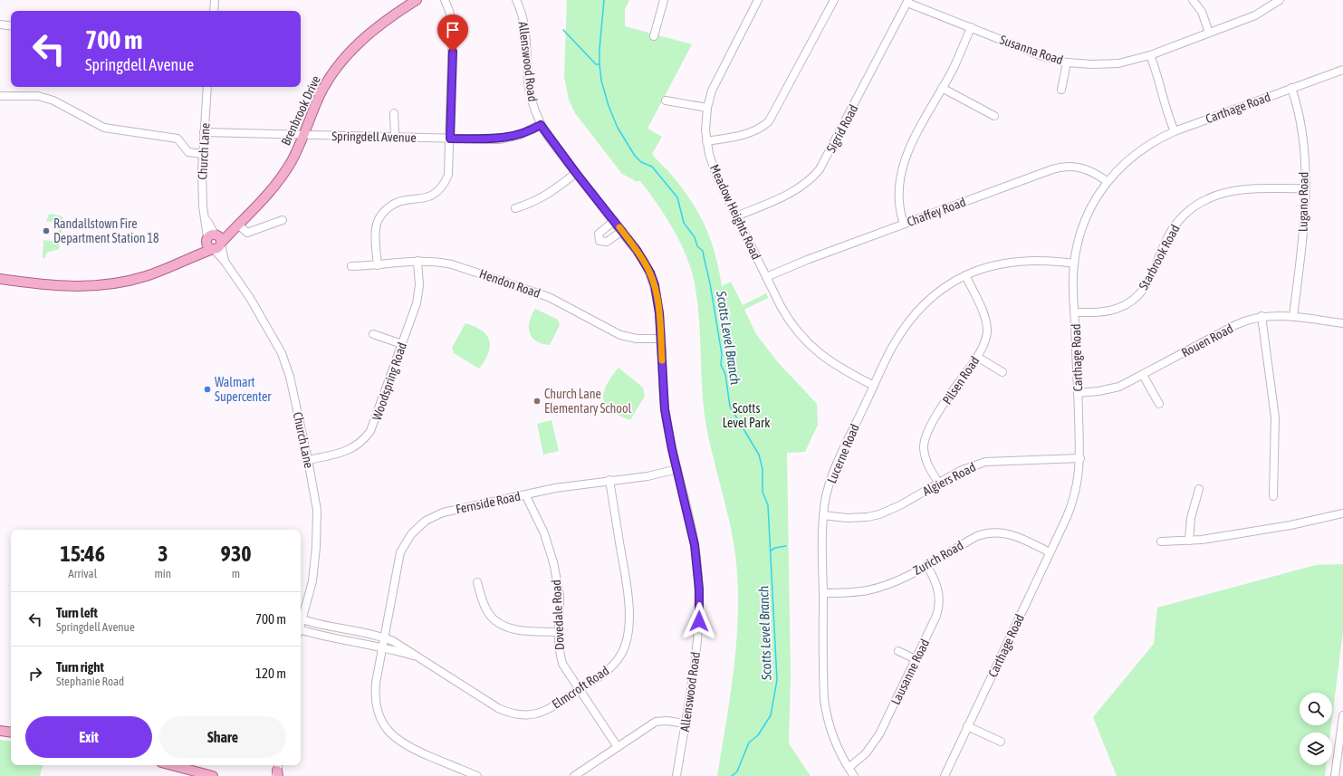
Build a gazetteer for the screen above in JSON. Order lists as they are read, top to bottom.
{
  "streets": {
    "main road": ["Brenbrook Drive"],
    "street": [
      "Susanna Road",
      "Allenswood Road",
      "Carthage Road",
      "Sigrid Road",
      "Springdell Avenue",
      "Church Lane",
      "Lugano Road",
      "Meadow Heights Road",
      "Chaffey Road",
      "Starbrook Road",
      "Hendon Road",
      "Rouen Road",
      "Pilsen Road",
      "Woodspring Road",
      "Lucerne Road",
      "Algiers Road",
      "Fernside Road",
      "Zurich Road",
      "Dovedale Road",
      "Lausanne Road",
      "Elmcroft Road"
    ]
  },
  "crossings": [
    ["Susanna Road", "Sigrid Road"],
    ["Allenswood Road", "Springdell Avenue"],
    ["Allenswood Road", "Hendon Road"],
    ["Allenswood Road", "Fernside Road"],
    ["Carthage Road", "Lugano Road"],
    ["Carthage Road", "Chaffey Road"],
    ["Carthage Road", "Starbrook Road"],
    ["Carthage Road", "Rouen Road"],
    ["Carthage Road", "Lucerne Road"],
    ["Carthage Road", "Algiers Road"],
    ["Carthage Road", "Zurich Road"],
    ["Brenbrook Drive", "Springdell Avenue"],
    ["Brenbrook Drive", "Church Lane"],
    ["Sigrid Road", "Meadow Heights Road"],
    ["Springdell Avenue", "Church Lane"],
    ["Church Lane", "Woodspring Road"],
    ["Church Lane", "Elmcroft Road"],
    ["Lugano Road", "Starbrook Road"],
    ["Lugano Road", "Rouen Road"],
    ["Meadow Heights Road", "Chaffey Road"],
    ["Meadow Heights Road", "Lucerne Road"],
    ["Hendon Road", "Woodspring Road"],
    ["Pilsen Road", "Lucerne Road"],
    ["Pilsen Road", "Algiers Road"],
    ["Lucerne Road", "Algiers Road"],
    ["Lucerne Road", "Zurich Road"],
    ["Lucerne Road", "Lausanne Road"],
    ["Fernside Road", "Dovedale Road"],
    ["Fernside Road", "Elmcroft Road"],
    ["Zurich Road", "Lausanne Road"],
    ["Dovedale Road", "Elmcroft Road"]
  ],
  "water": ["Scotts Level Branch"],
  "parks": ["Scotts Level Park"],
  "places": ["Randallstown Fire Department Station 18", "Walmart Supercenter", "Church Lane Elementary School"],
  "page": {
    "turn": ["700 m", "Springdell Avenue"],
    "eta": [
      "15:46",
      "Arrival",
      "3",
      "min",
      "930",
      "m"
    ],
    "list": [
      {
        "name": "Turn left",
        "note": "Springdell Avenue",
        "value": "700 m"
      },
      {
        "name": "Turn right",
        "note": "Stephanie Road",
        "value": "120 m"
      }
    ],
    "buttons": ["Exit", "Share"]
  }
}
